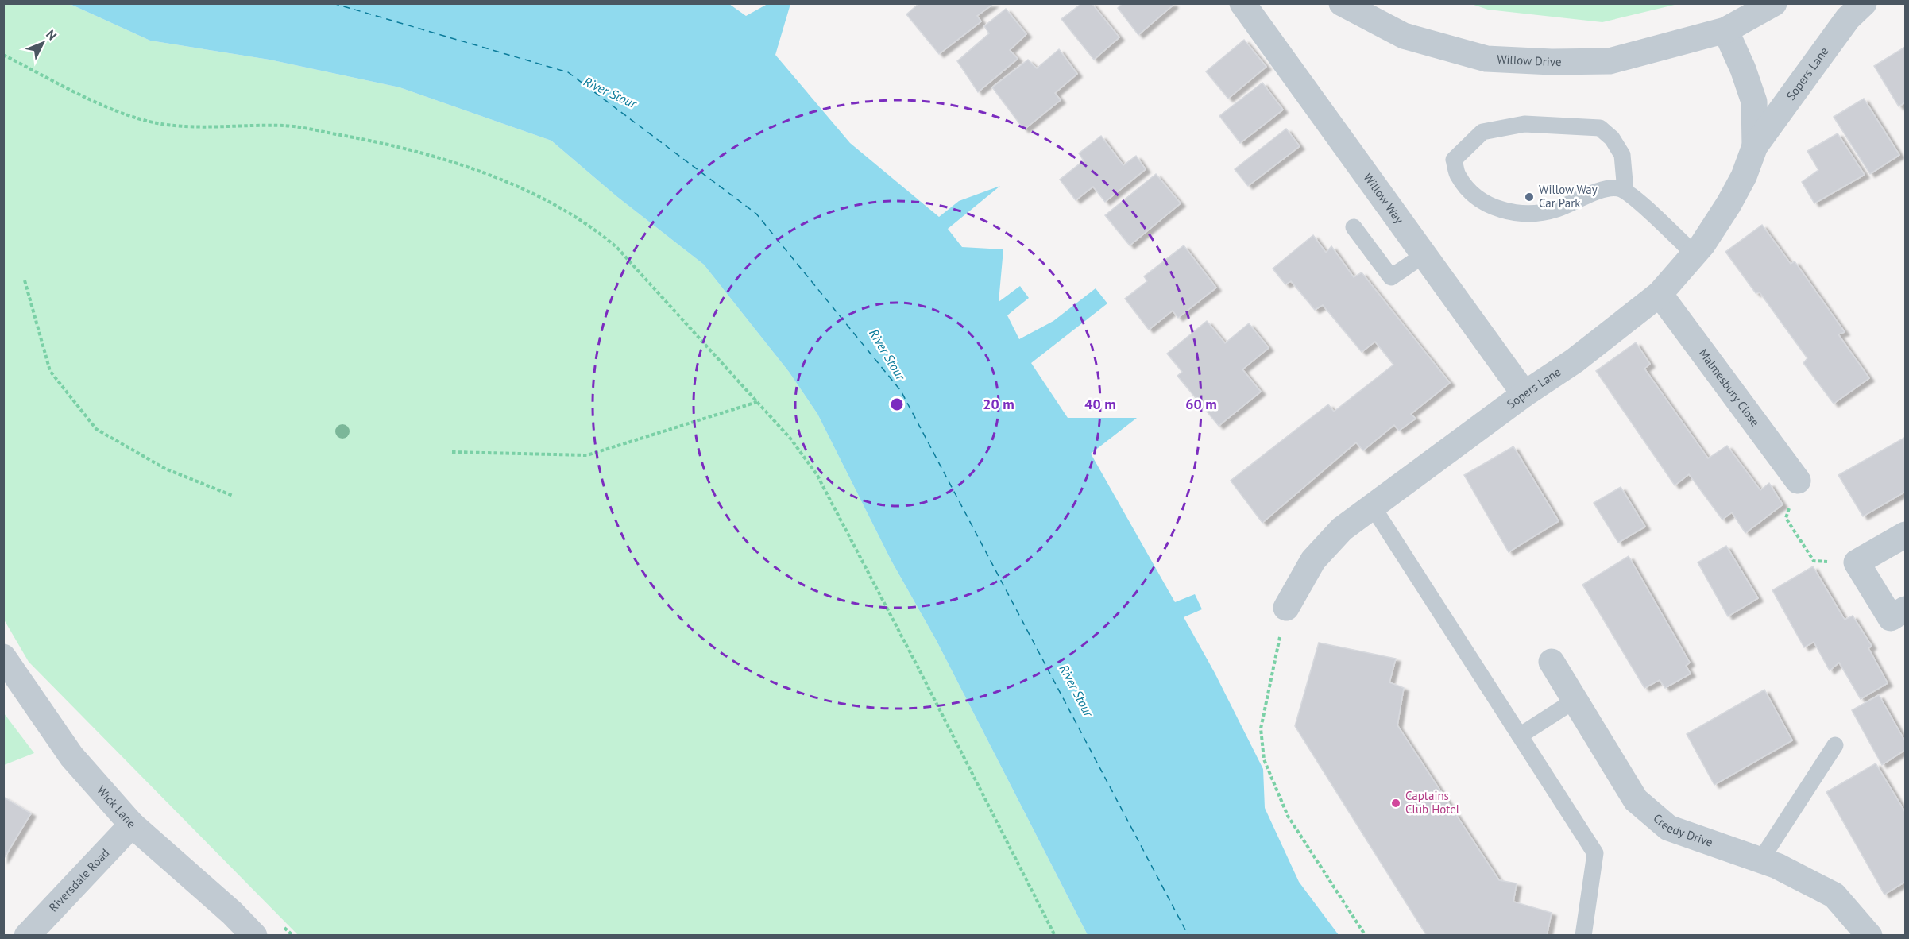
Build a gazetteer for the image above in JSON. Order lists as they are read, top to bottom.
{
  "streets": {
    "street": [
      "Willow Drive",
      "Sopers Lane",
      "Willow Way",
      "Malmesbury Close",
      "Wick Lane",
      "Creedy Drive",
      "Riversdale Road"
    ]
  },
  "crossings": [
    ["Willow Drive", "Sopers Lane"],
    ["Sopers Lane", "Willow Way"],
    ["Sopers Lane", "Malmesbury Close"],
    ["Wick Lane", "Riversdale Road"]
  ],
  "water": ["River Stour"],
  "places": ["Willow Way Car Park", "Captains Club Hotel"],
  "north": "top right",
  "rings": ["20 m", "40 m", "60 m"]
}
